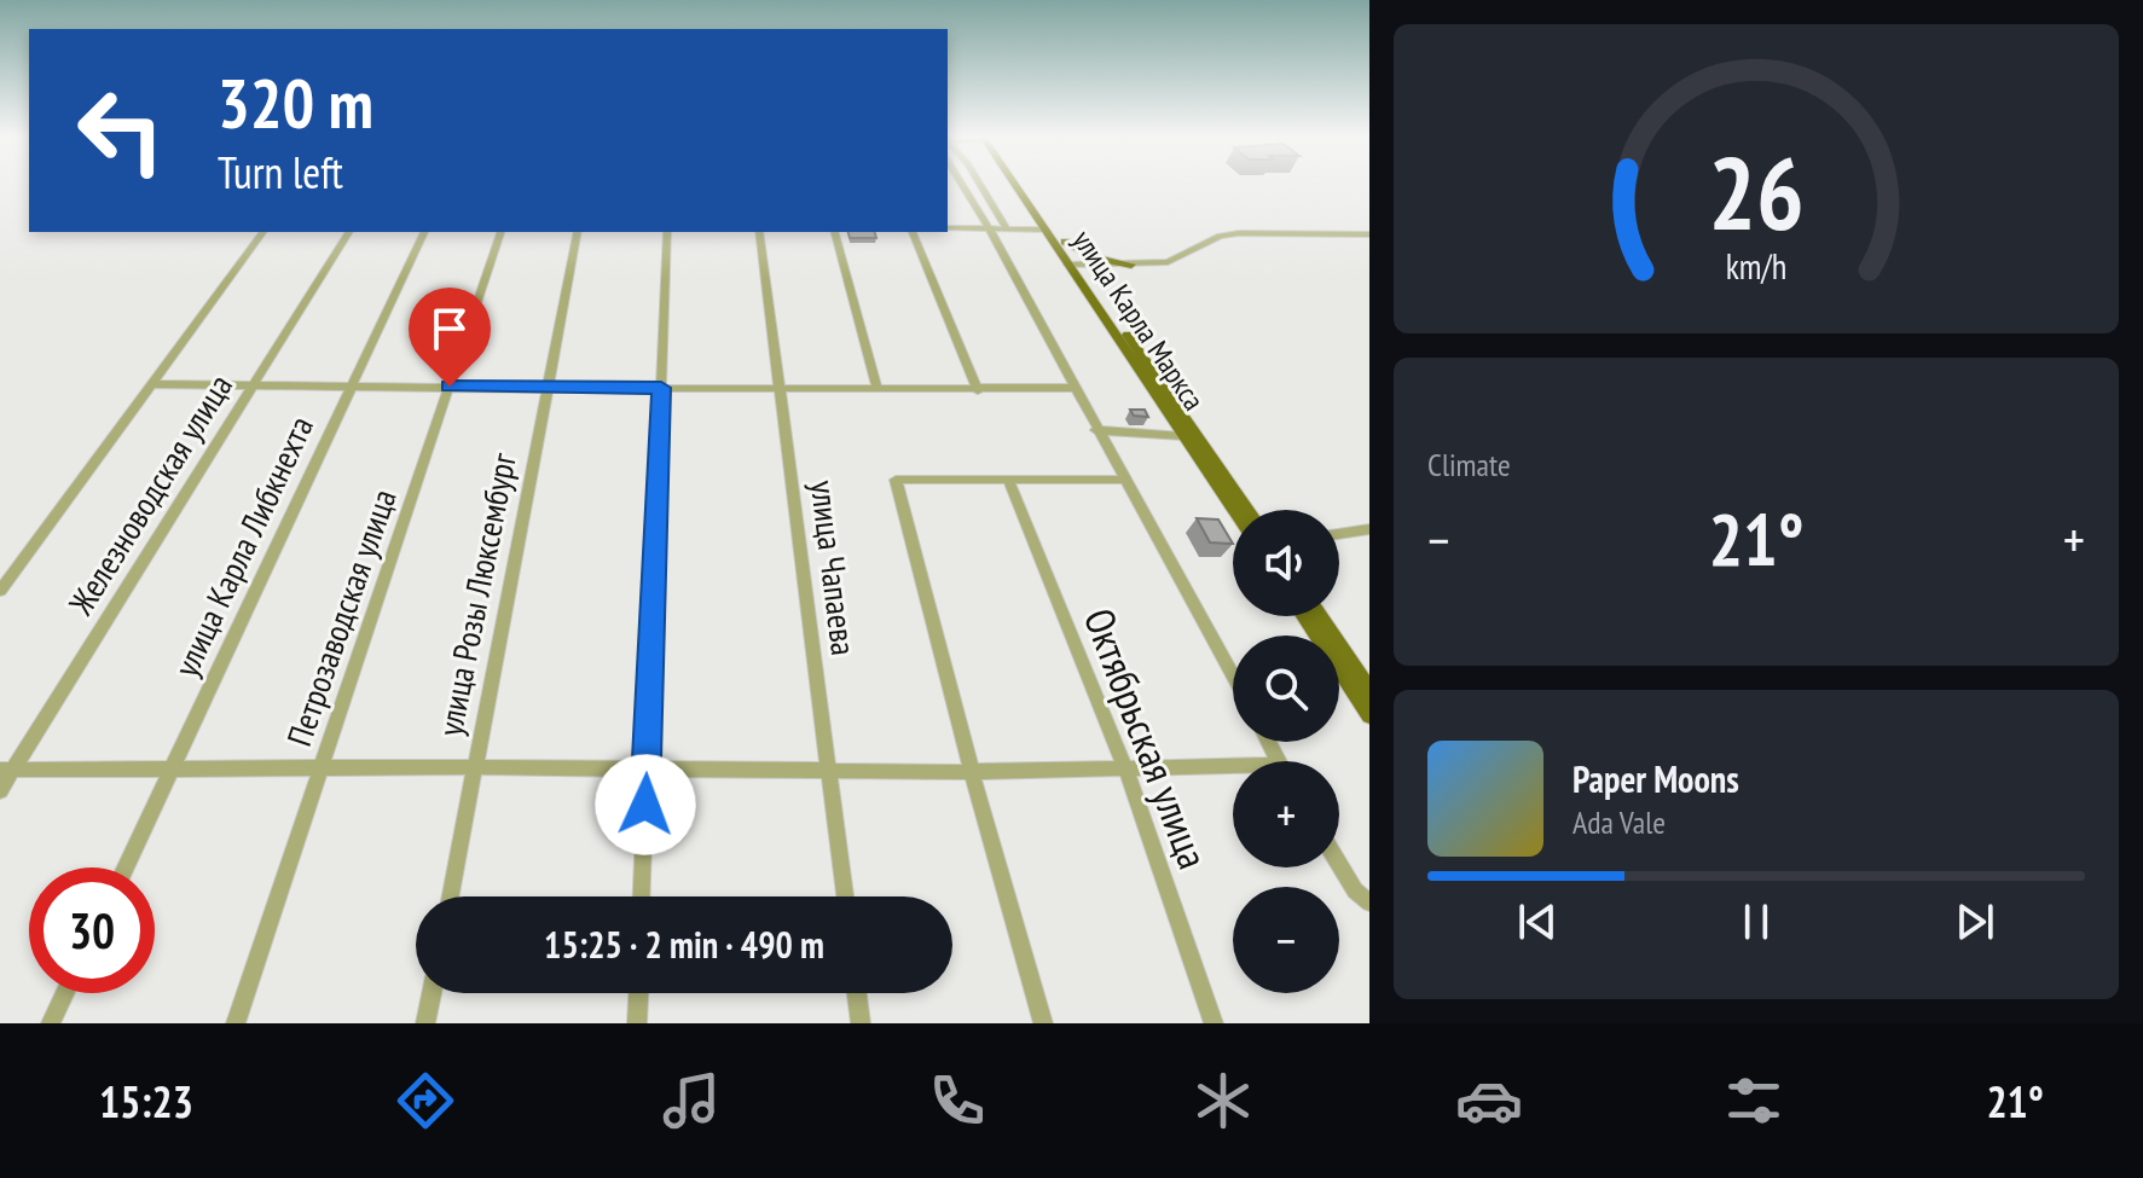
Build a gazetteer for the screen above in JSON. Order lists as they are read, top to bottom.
{
  "streets": {
    "main road": ["улица Карла Маркса"],
    "street": [
      "Железноводская улица",
      "улица Карла Либкнехта",
      "улица Чапаева",
      "улица Розы Люксембург",
      "Петрозаводская улица",
      "Октябрьская улица"
    ]
  },
  "page": {
    "turn": ["320 m", "Turn left"],
    "tile": "Climate",
    "heat": ["−", "21°", "+"],
    "map_buttons": ["+", "−"],
    "song": ["Paper Moons", "Ada Vale"],
    "limit": "30",
    "trip": "15:25 · 2 min · 490 m",
    "tabs": ["15:23", "21°"],
    "gauge": ["26", "km/h"]
  }
}
